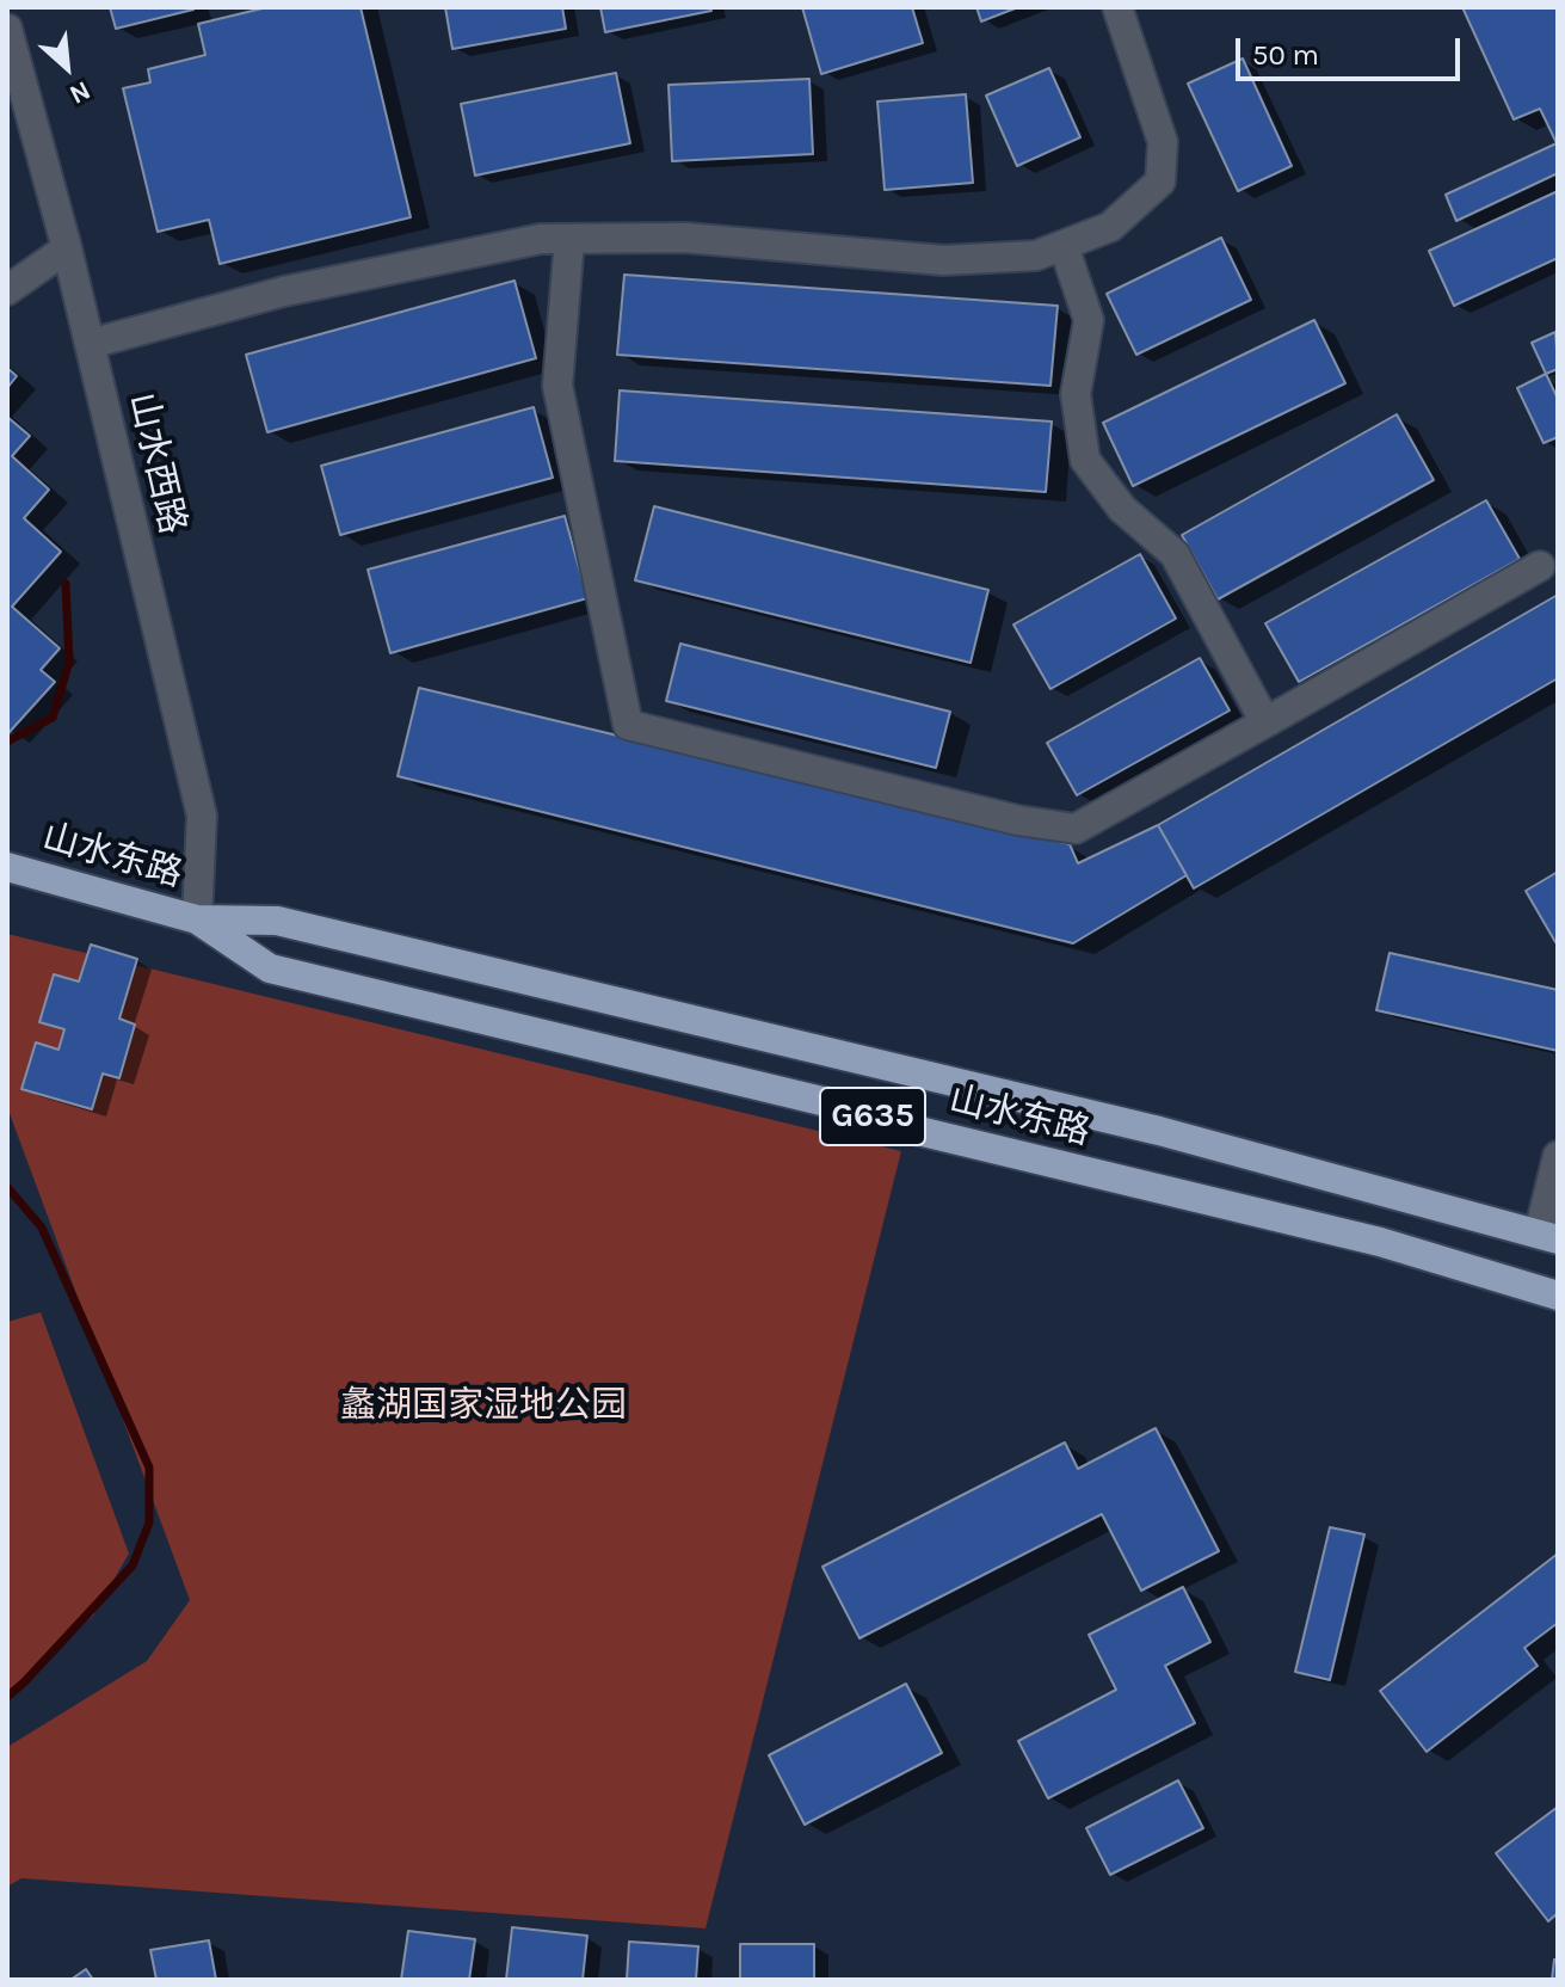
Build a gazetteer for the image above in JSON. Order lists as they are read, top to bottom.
{
  "streets": {
    "highway": ["山水东路", "G635"],
    "street": ["山水西路"]
  },
  "crossings": [
    ["山水西路", "山水东路"]
  ],
  "parks": ["蠡湖国家湿地公园"],
  "scale_bar": "50 m",
  "north": "bottom right"
}
